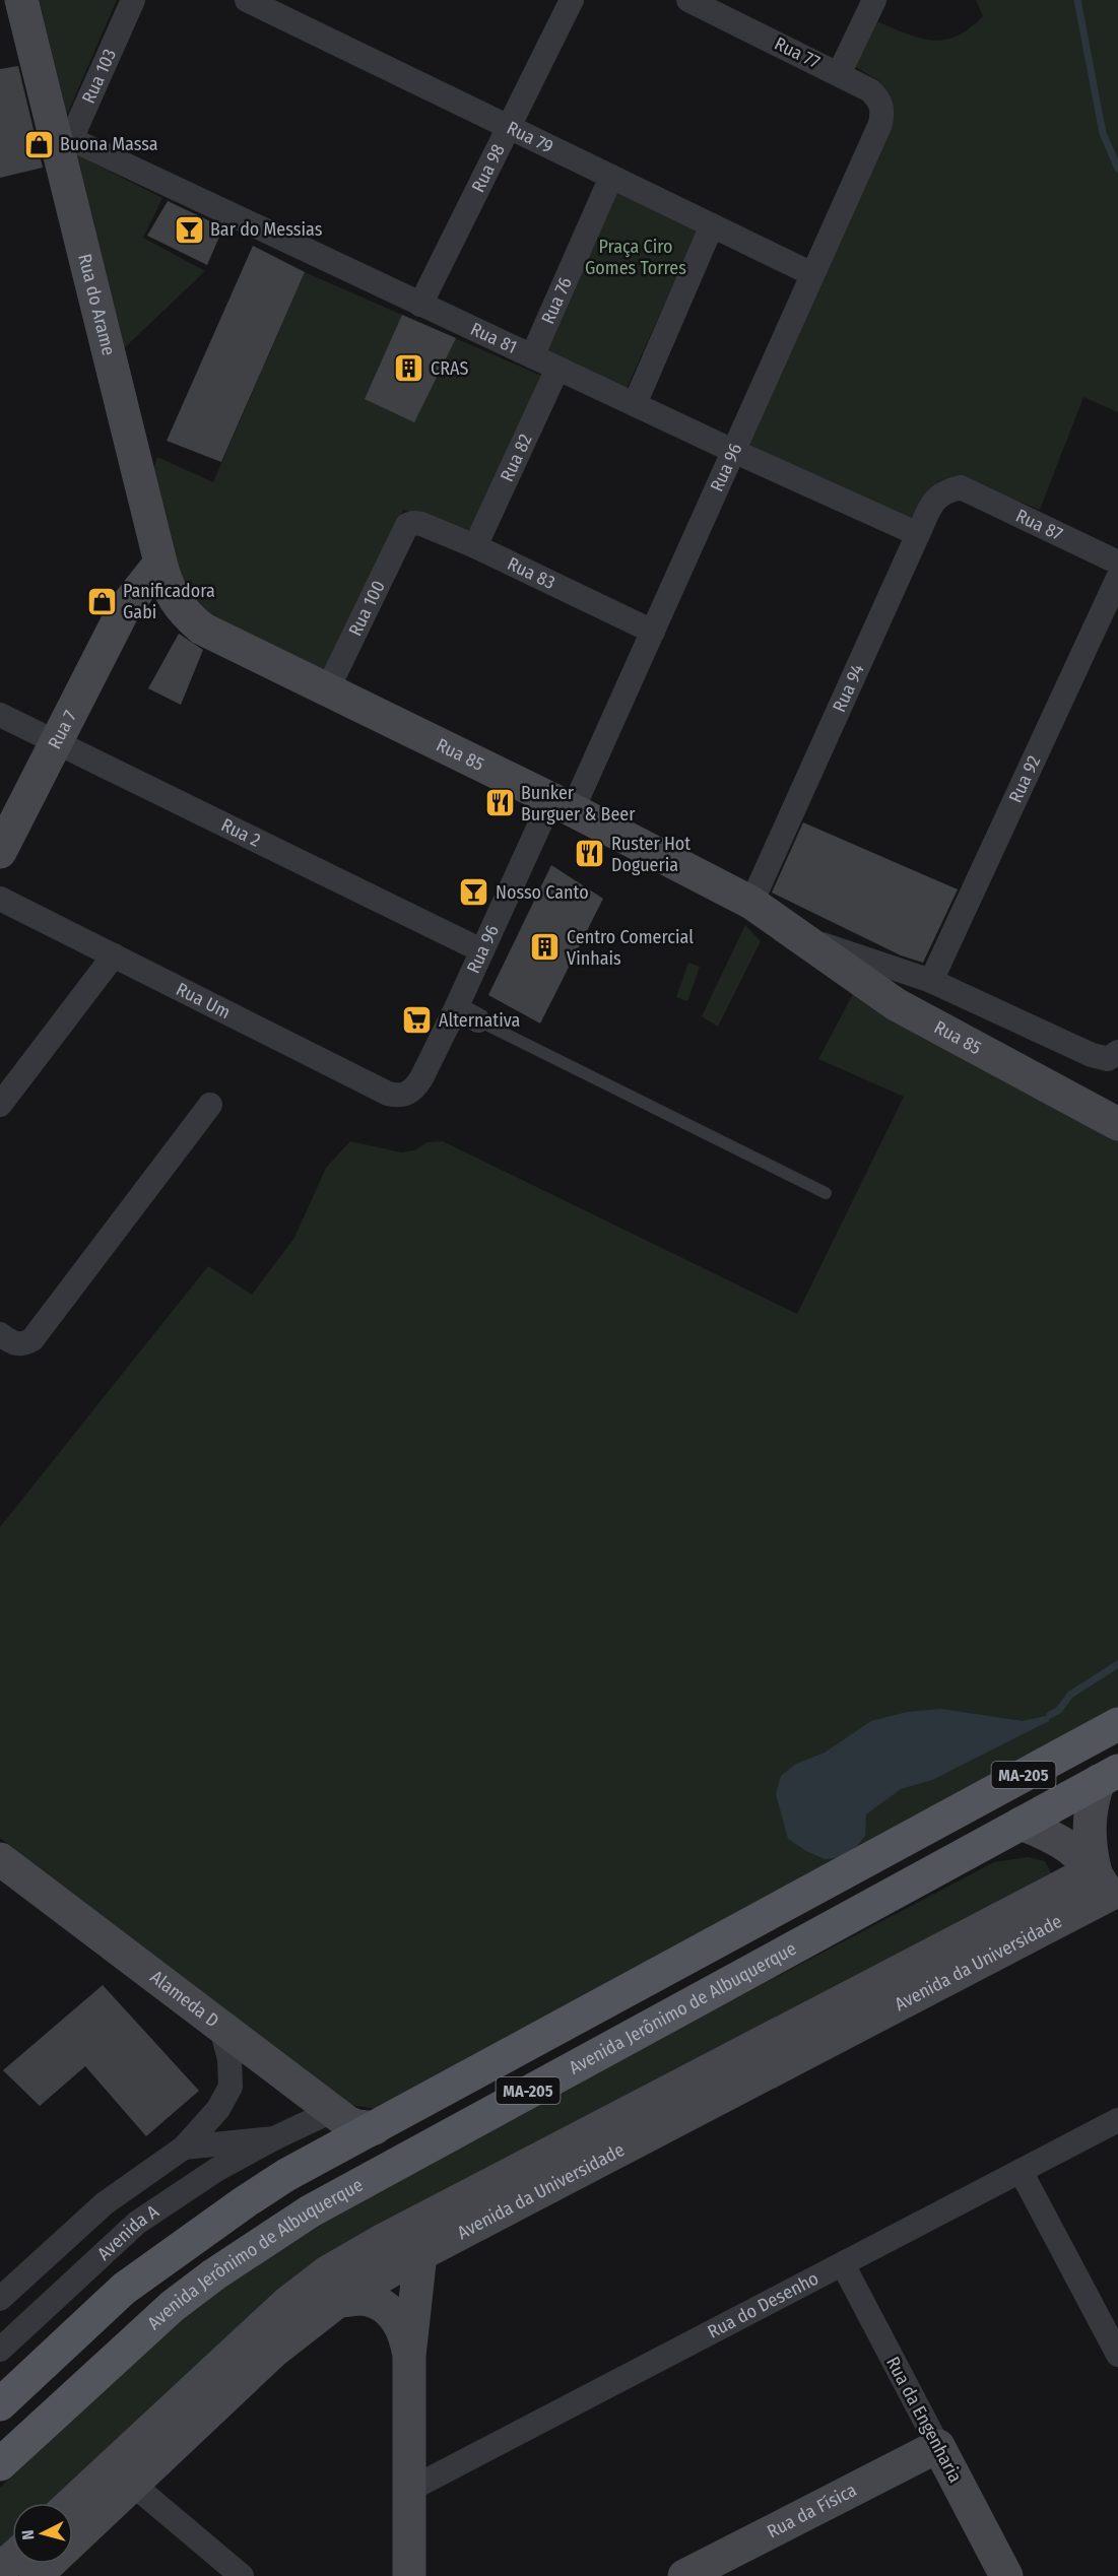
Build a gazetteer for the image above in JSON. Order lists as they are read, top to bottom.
{
  "streets": {
    "main road": ["MA-205", "Avenida Jerônimo de Albuquerque"],
    "street": [
      "Rua 77",
      "Rua 103",
      "Rua 79",
      "Rua 98",
      "Rua 76",
      "Rua do Arame",
      "Rua 81",
      "Rua 82",
      "Rua 96",
      "Rua 87",
      "Rua 83",
      "Rua 100",
      "Rua 94",
      "Rua 7",
      "Rua 85",
      "Rua 92",
      "Rua 2",
      "Rua Um",
      "Avenida da Universidade",
      "Alameda D",
      "Avenida A",
      "Rua do Desenho",
      "Rua da Engenharia",
      "Rua da Física"
    ]
  },
  "crossings": [
    ["Rua 77", "Rua 96"],
    ["Rua 103", "Rua do Arame"],
    ["Rua 103", "Rua 81"],
    ["Rua 79", "Rua 98"],
    ["Rua 79", "Rua 76"],
    ["Rua 79", "Rua 96"],
    ["Rua 98", "Rua 81"],
    ["Rua 76", "Rua 81"],
    ["Rua do Arame", "Rua 81"],
    ["Rua do Arame", "Rua 7"],
    ["Rua do Arame", "Rua 85"],
    ["Rua 81", "Rua 82"],
    ["Rua 81", "Rua 96"],
    ["Rua 81", "Rua 94"],
    ["Rua 82", "Rua 83"],
    ["Rua 96", "Rua 83"],
    ["Rua 96", "Rua 85"],
    ["Rua 96", "Rua 2"],
    ["Rua 96", "Rua Um"],
    ["Rua 87", "Rua 94"],
    ["Rua 83", "Rua 100"],
    ["Rua 100", "Rua 85"],
    ["Rua 94", "Rua 85"],
    ["Rua 7", "Rua 2"],
    ["Rua 85", "Rua 92"],
    ["MA-205", "Alameda D"],
    ["Alameda D", "Avenida A"],
    ["Rua do Desenho", "Rua da Engenharia"],
    ["Rua da Engenharia", "Rua da Física"]
  ],
  "parks": ["Praça Ciro Gomes Torres"],
  "places": {
    "shop": ["Buona Massa", "Panificadora Gabi"],
    "bar": ["Bar do Messias", "Nosso Canto"],
    "building": ["CRAS", "Centro Comercial Vinhais"],
    "restaurant": ["Bunker Burguer & Beer", "Ruster Hot Dogueria"],
    "supermarket": ["Alternativa"]
  },
  "north": "left"
}
